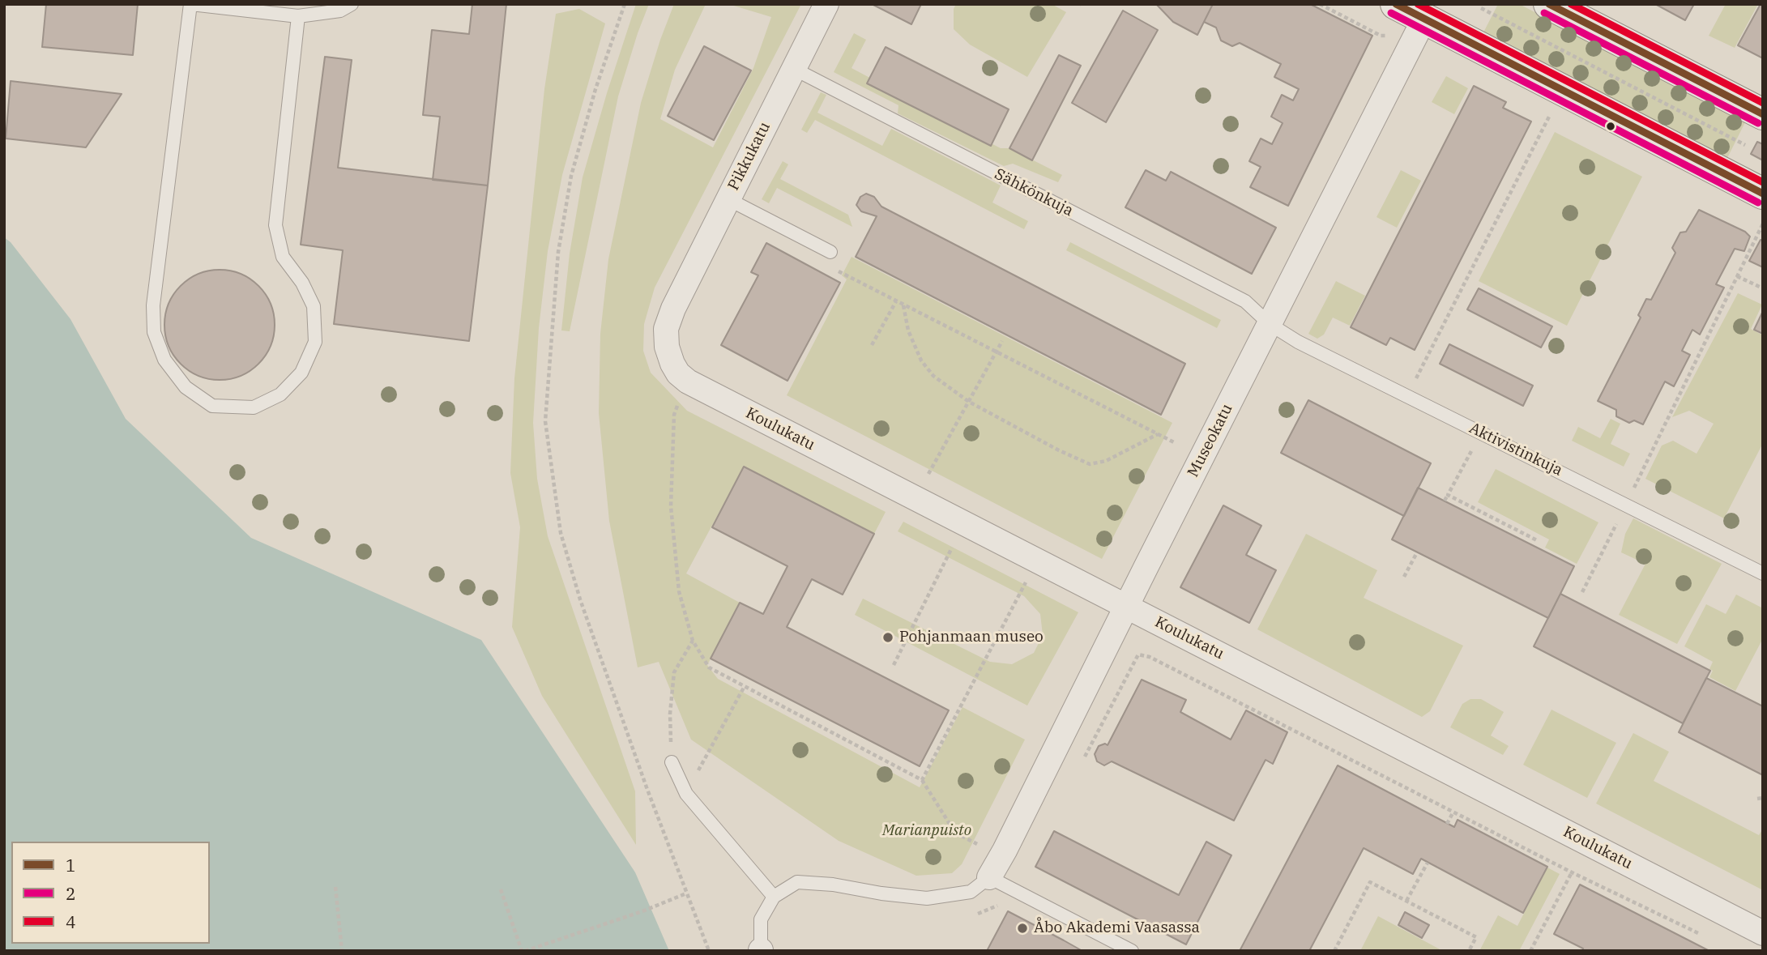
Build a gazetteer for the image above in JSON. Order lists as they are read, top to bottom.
{
  "streets": {
    "street": ["Pikkukatu", "Koulukatu", "Museokatu"],
    "lane": ["Sähkönkuja", "Aktivistinkuja"]
  },
  "crossings": [
    ["Pikkukatu", "Sähkönkuja"],
    ["Pikkukatu", "Koulukatu"],
    ["Sähkönkuja", "Museokatu"],
    ["Sähkönkuja", "Aktivistinkuja"],
    ["Koulukatu", "Museokatu"],
    ["Museokatu", "Aktivistinkuja"]
  ],
  "parks": ["Marianpuisto"],
  "places": ["Pohjanmaan museo", "Åbo Akademi Vaasassa"],
  "lines": ["transit line 1", "transit line 4", "transit line 2"],
  "legend": ["1", "2", "4"]
}
